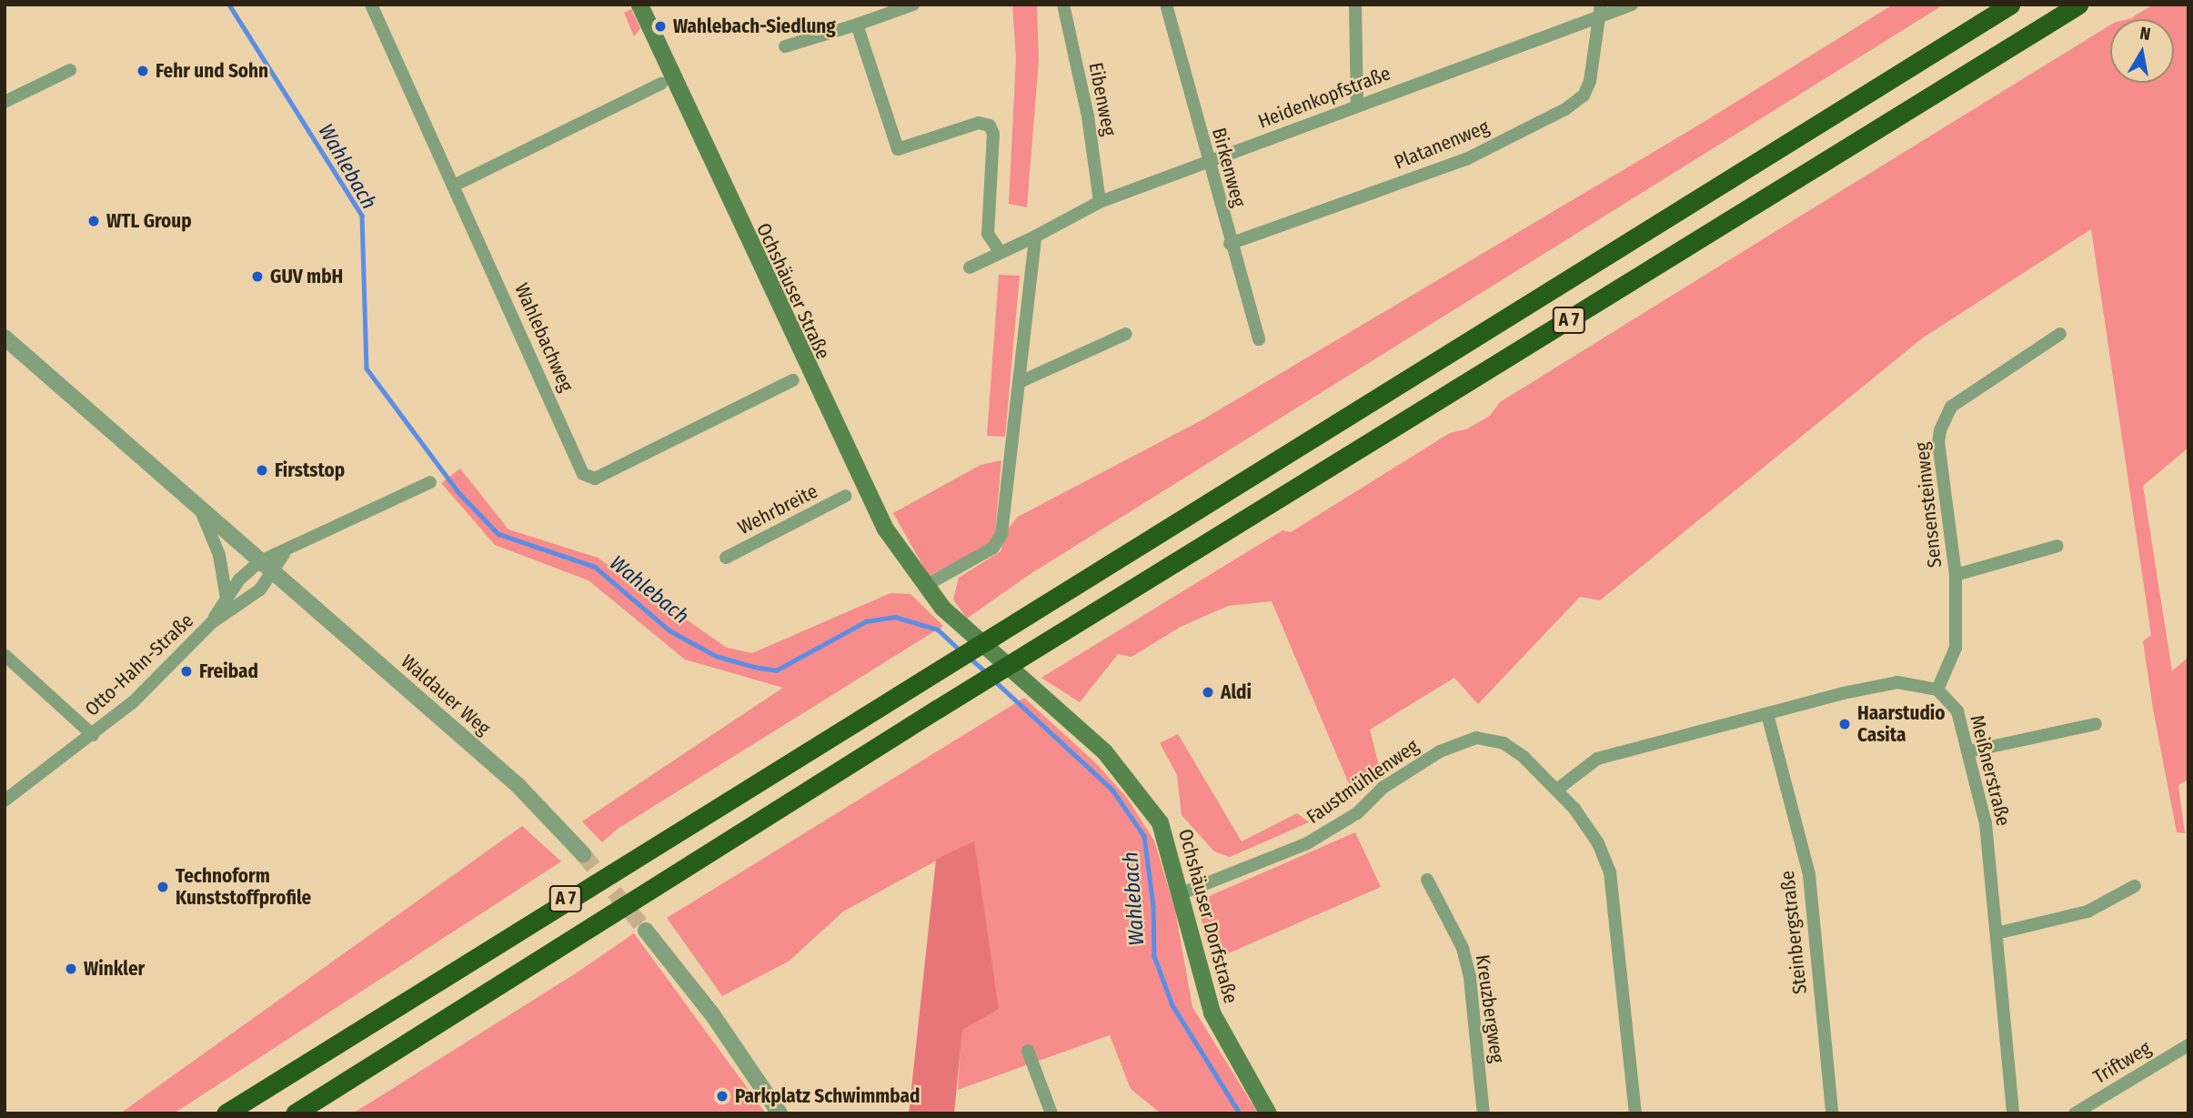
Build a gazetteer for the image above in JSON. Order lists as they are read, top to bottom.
{
  "streets": {
    "highway": ["A 7"],
    "main road": ["Ochshäuser Straße", "Ochshäuser Dorfstraße"],
    "street": [
      "Heidenkopfstraße",
      "Eibenweg",
      "Platanenweg",
      "Birkenweg",
      "Wahlebachweg",
      "Sensensteinweg",
      "Wehrbreite",
      "Otto-Hahn-Straße",
      "Waldauer Weg",
      "Meißnerstraße",
      "Faustmühlenweg",
      "Steinbergstraße",
      "Kreuzbergweg",
      "Triftweg"
    ]
  },
  "crossings": [
    ["Heidenkopfstraße", "Eibenweg"],
    ["Heidenkopfstraße", "Platanenweg"],
    ["Heidenkopfstraße", "Birkenweg"],
    ["Platanenweg", "Birkenweg"],
    ["Ochshäuser Straße", "Ochshäuser Dorfstraße"],
    ["Sensensteinweg", "Meißnerstraße"],
    ["Otto-Hahn-Straße", "Waldauer Weg"],
    ["Faustmühlenweg", "Ochshäuser Dorfstraße"]
  ],
  "water": ["Wahlebach"],
  "places": [
    "Wahlebach-Siedlung",
    "Fehr und Sohn",
    "WTL Group",
    "GUV mbH",
    "Firststop",
    "Freibad",
    "Aldi",
    "Haarstudio Casita",
    "Technoform Kunststoffprofile",
    "Winkler",
    "Parkplatz Schwimmbad"
  ],
  "north": "top"
}
